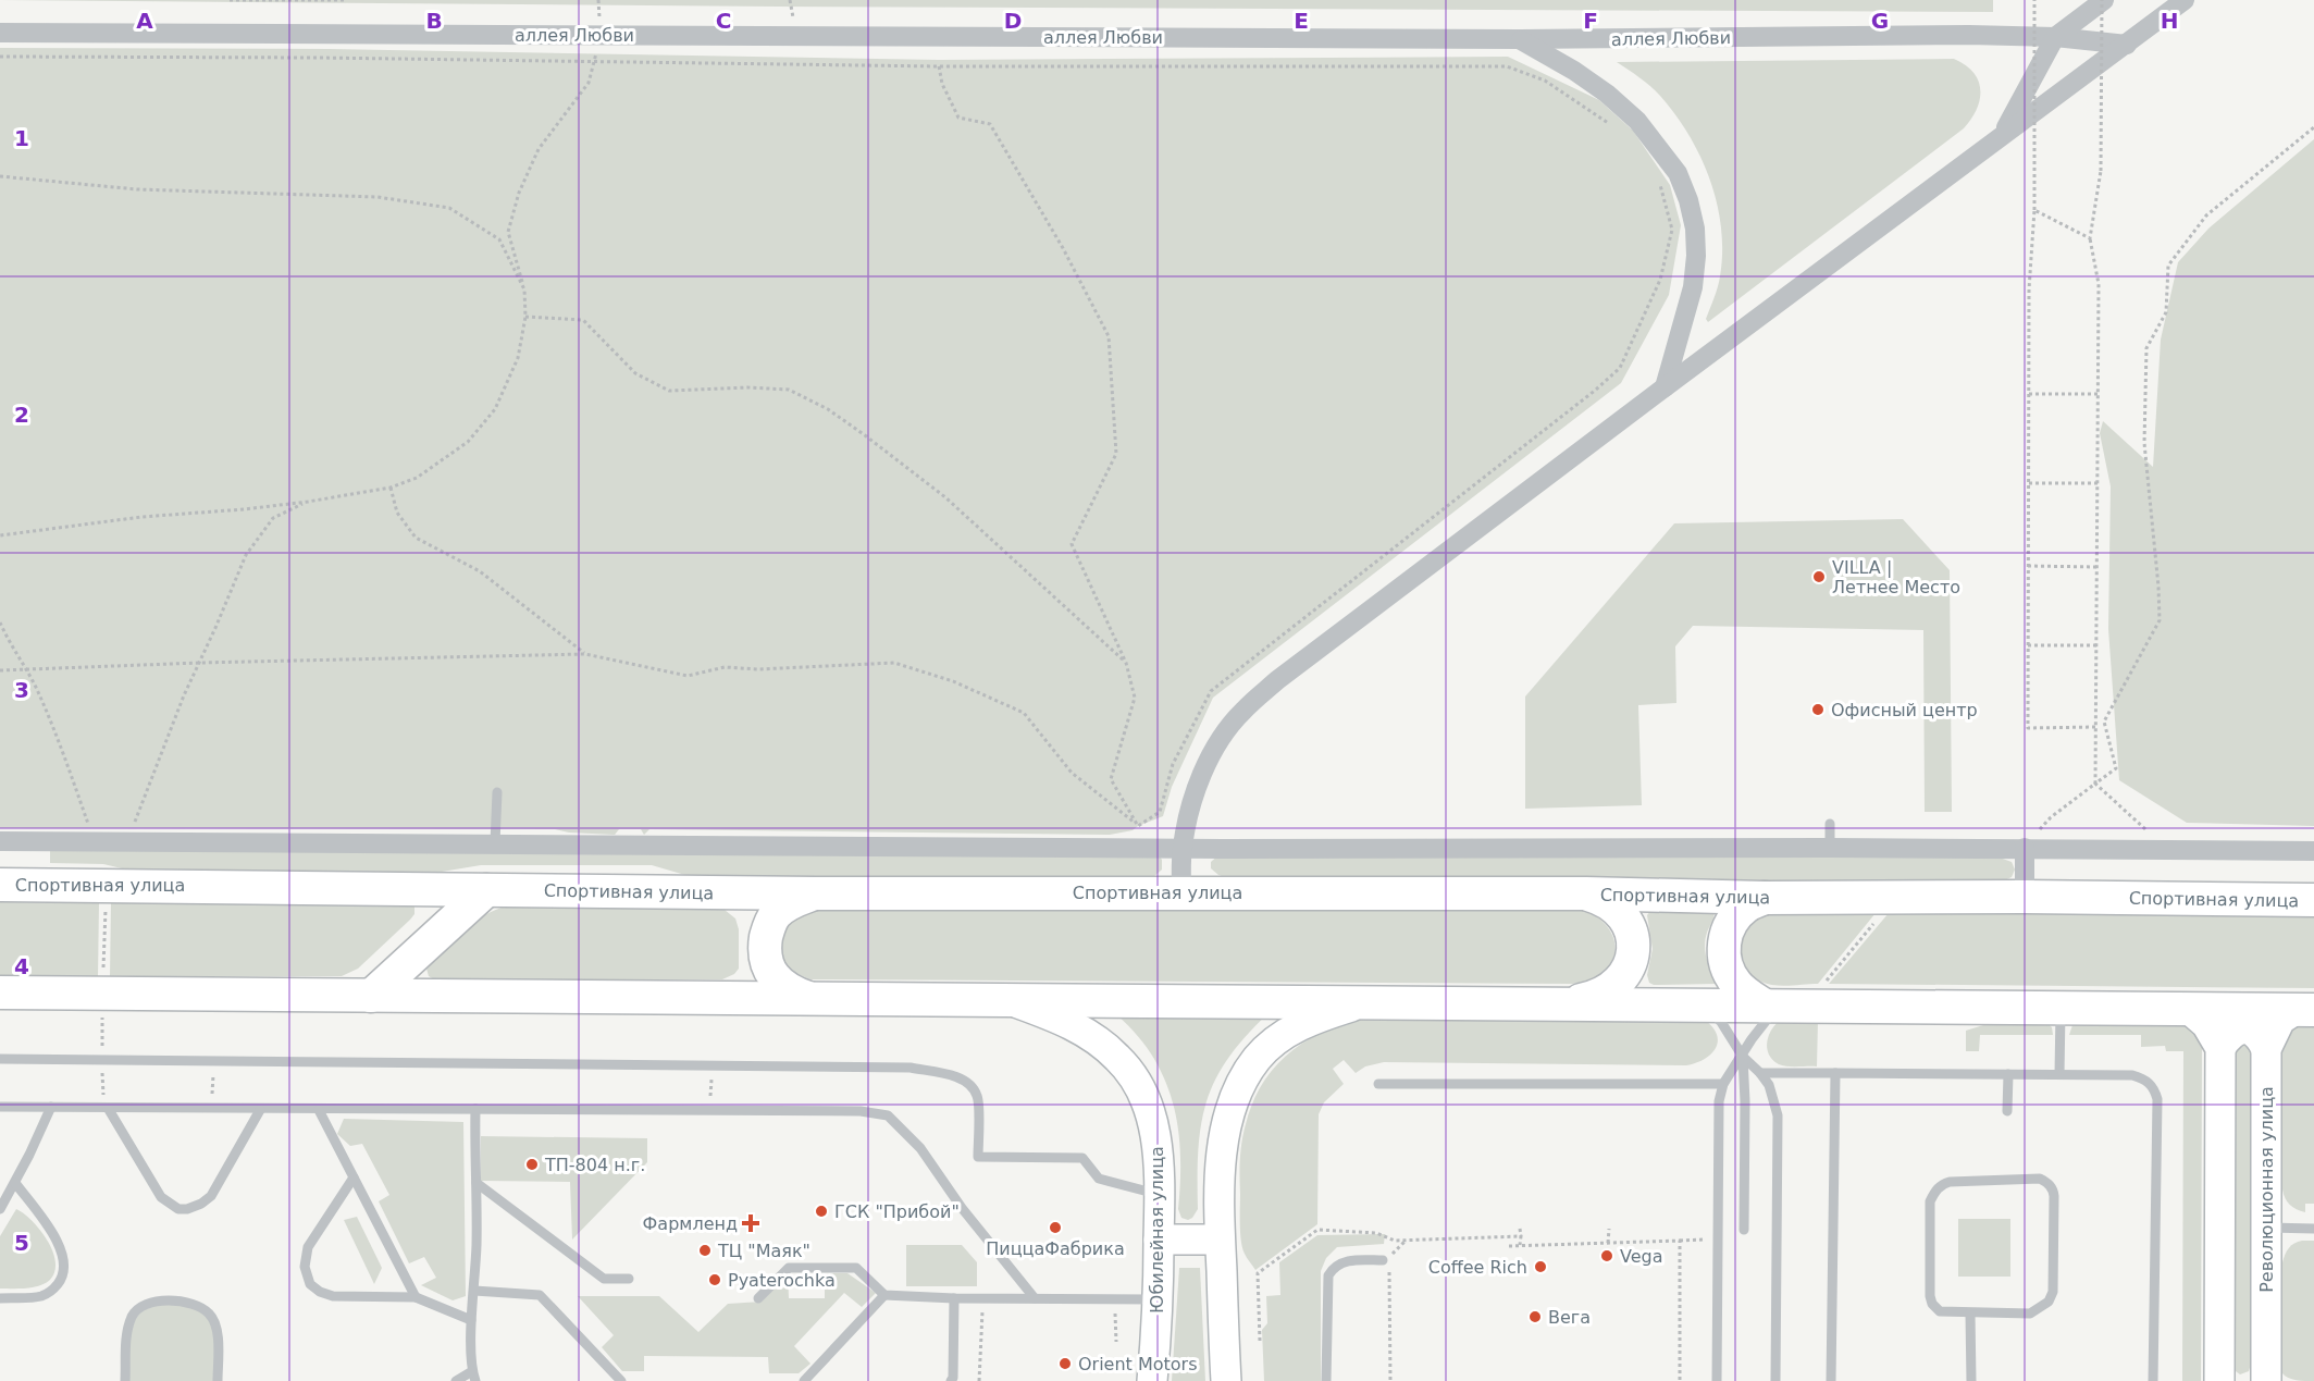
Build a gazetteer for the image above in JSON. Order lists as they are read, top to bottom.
{
  "streets": {
    "main road": ["Спортивная улица", "Революционная улица", "Юбилейная улица"],
    "street": ["аллея Любви"]
  },
  "places": {
    "other": [
      "VILLA | Летнее Место",
      "Офисный центр",
      "ТП-804 н.г.",
      "ГСК \"Прибой\"",
      "ПиццаФабрика",
      "ТЦ \"Маяк\"",
      "Vega",
      "Coffee Rich",
      "Pyaterochka",
      "Вега",
      "Orient Motors"
    ],
    "health": ["Фармленд"]
  },
  "grid": {
    "columns": [
      "A",
      "B",
      "C",
      "D",
      "E",
      "F",
      "G",
      "H"
    ],
    "rows": [
      "1",
      "2",
      "3",
      "4",
      "5"
    ]
  }
}
